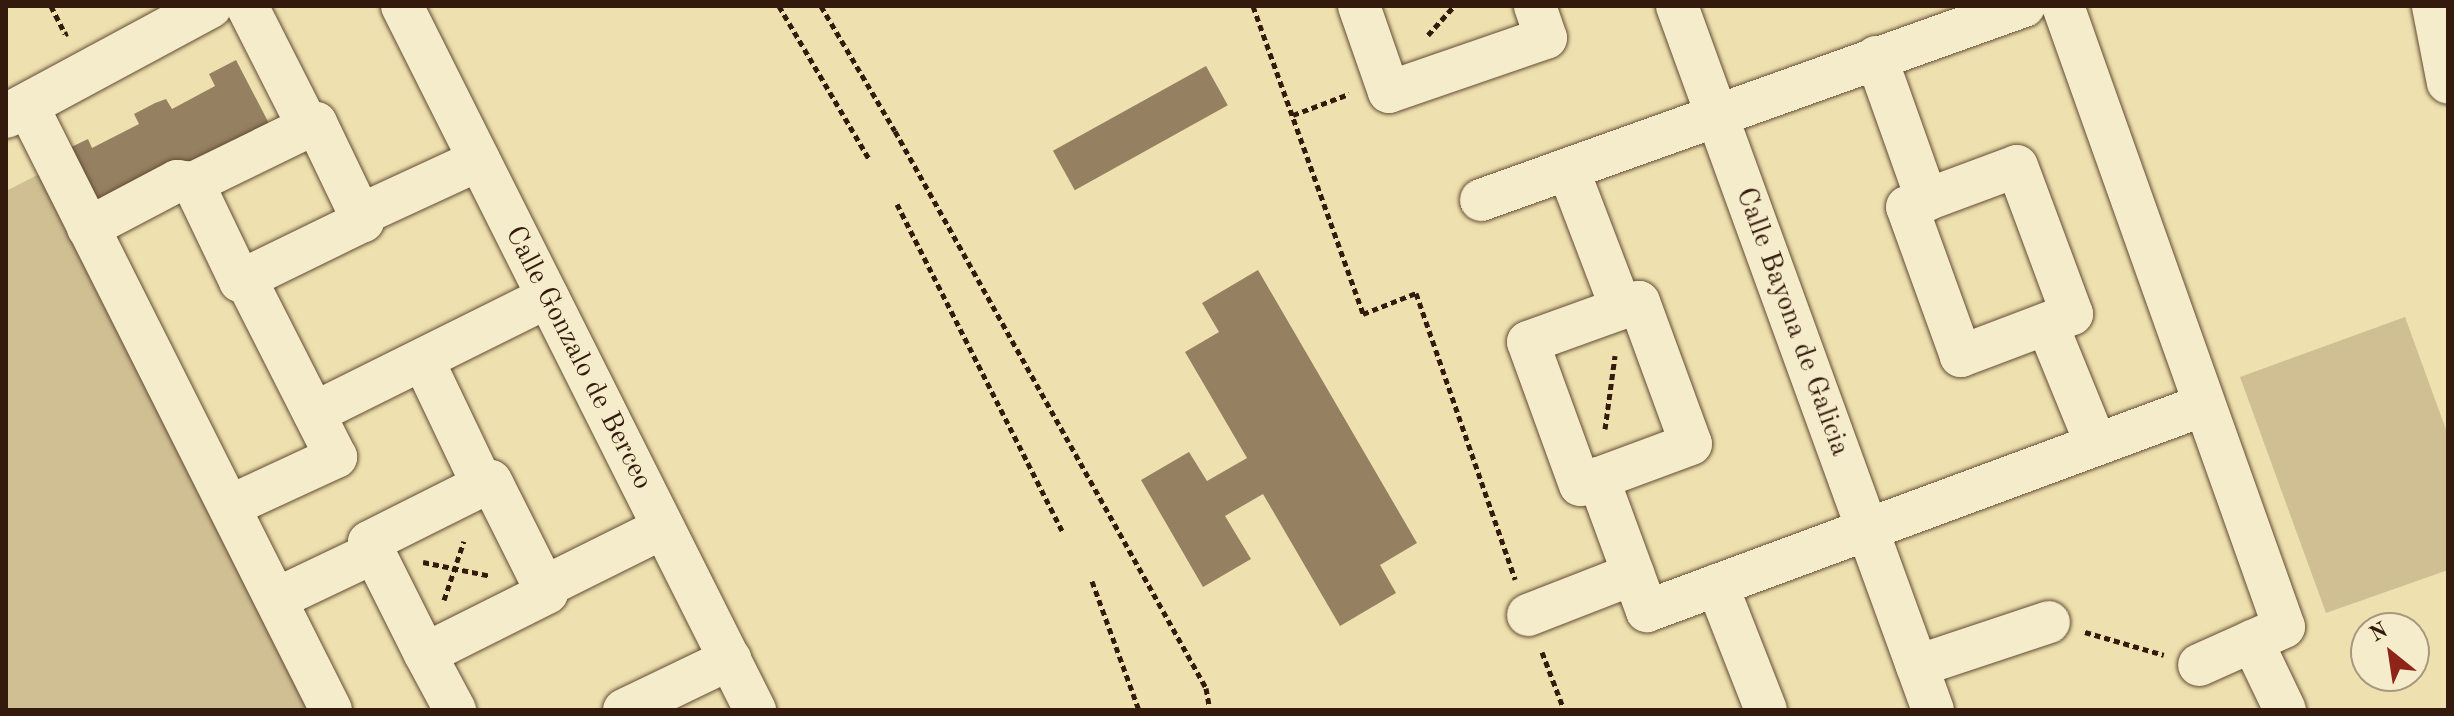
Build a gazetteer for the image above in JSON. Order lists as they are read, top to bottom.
{
  "streets": {
    "street": ["Calle Bayona de Galicia", "Calle Gonzalo de Berceo"]
  },
  "north": "top left"
}
